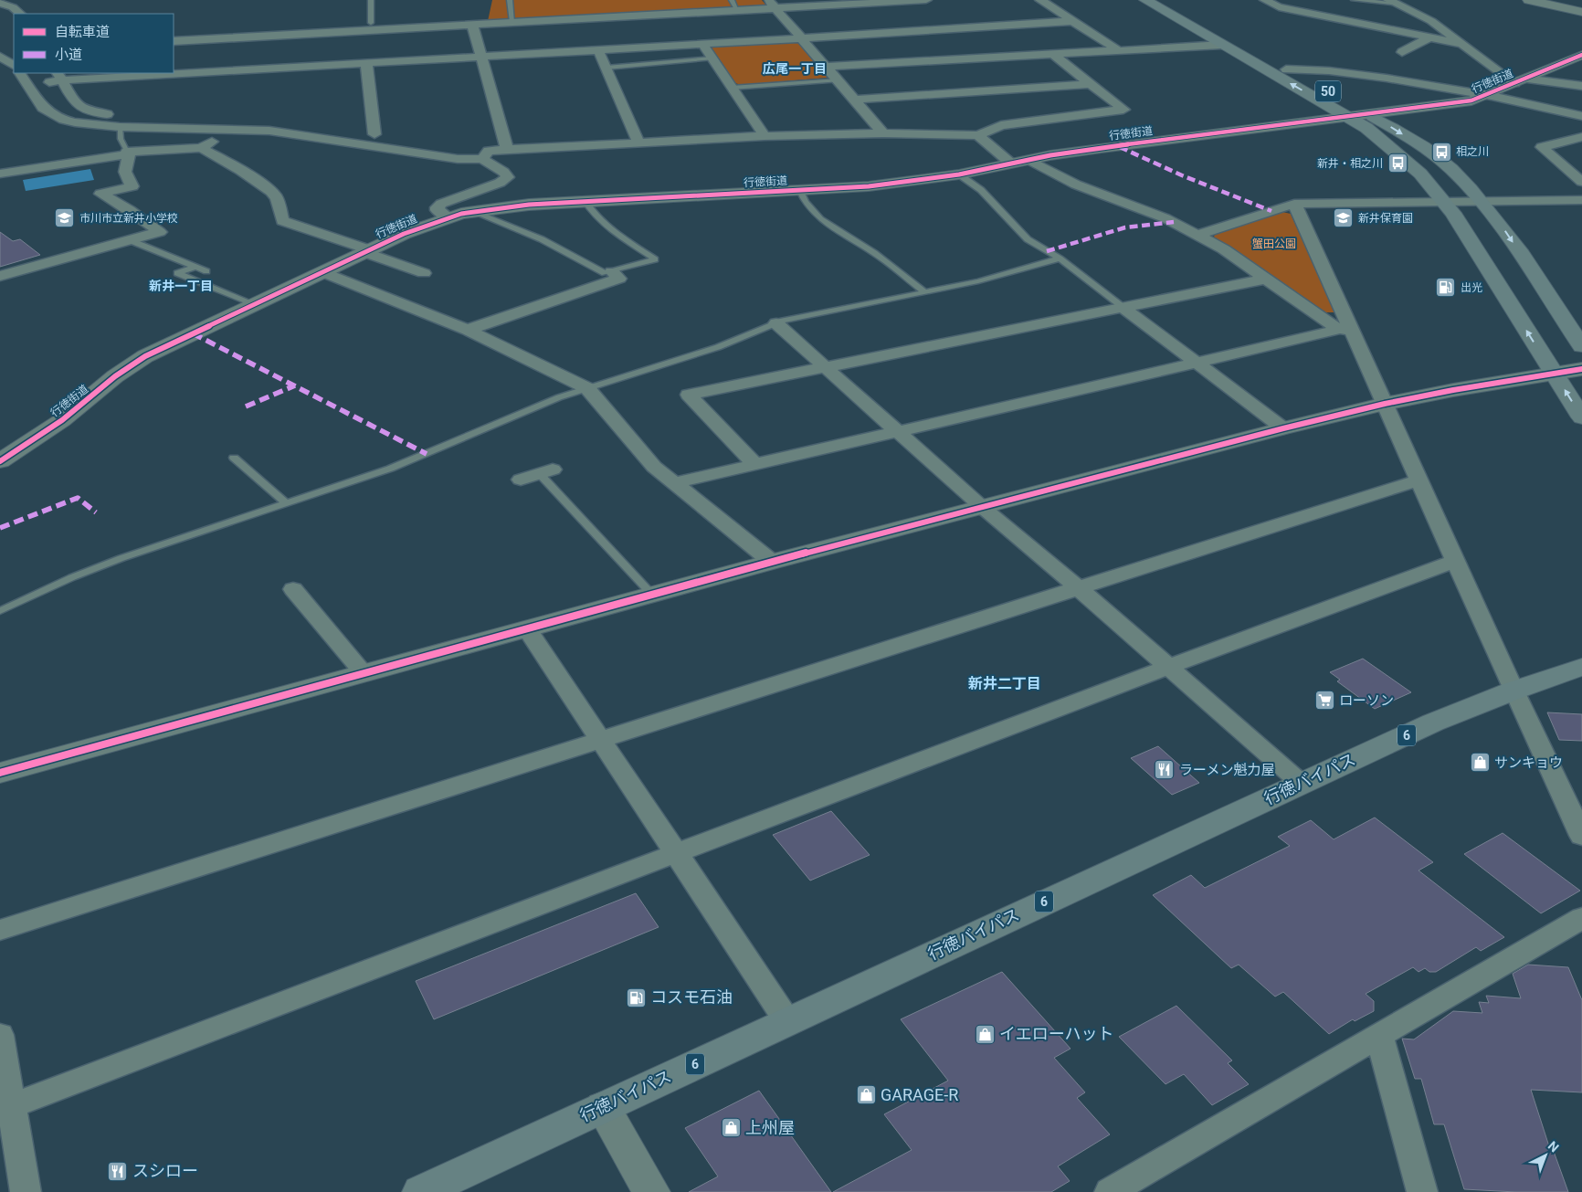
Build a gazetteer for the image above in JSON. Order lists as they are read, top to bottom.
{
  "streets": {
    "main road": ["50", "6", "行徳バイパス"],
    "street": ["行徳街道"]
  },
  "crossings": [
    ["行徳街道", "50"]
  ],
  "districts": ["広尾一丁目", "新井一丁目", "新井二丁目"],
  "parks": ["蟹田公園"],
  "places": {
    "bus stop": ["相之川", "新井・相之川"],
    "school or university": ["市川市立新井小学校", "新井保育園"],
    "fuel station": ["出光", "コスモ石油"],
    "supermarket": ["ローソン"],
    "shop": [
      "サンキョウ",
      "イエローハット",
      "GARAGE-R",
      "上州屋"
    ],
    "restaurant": ["ラーメン魁力屋", "スシロー"]
  },
  "legend": ["自転車道", "小道"],
  "north": "top right"
}
